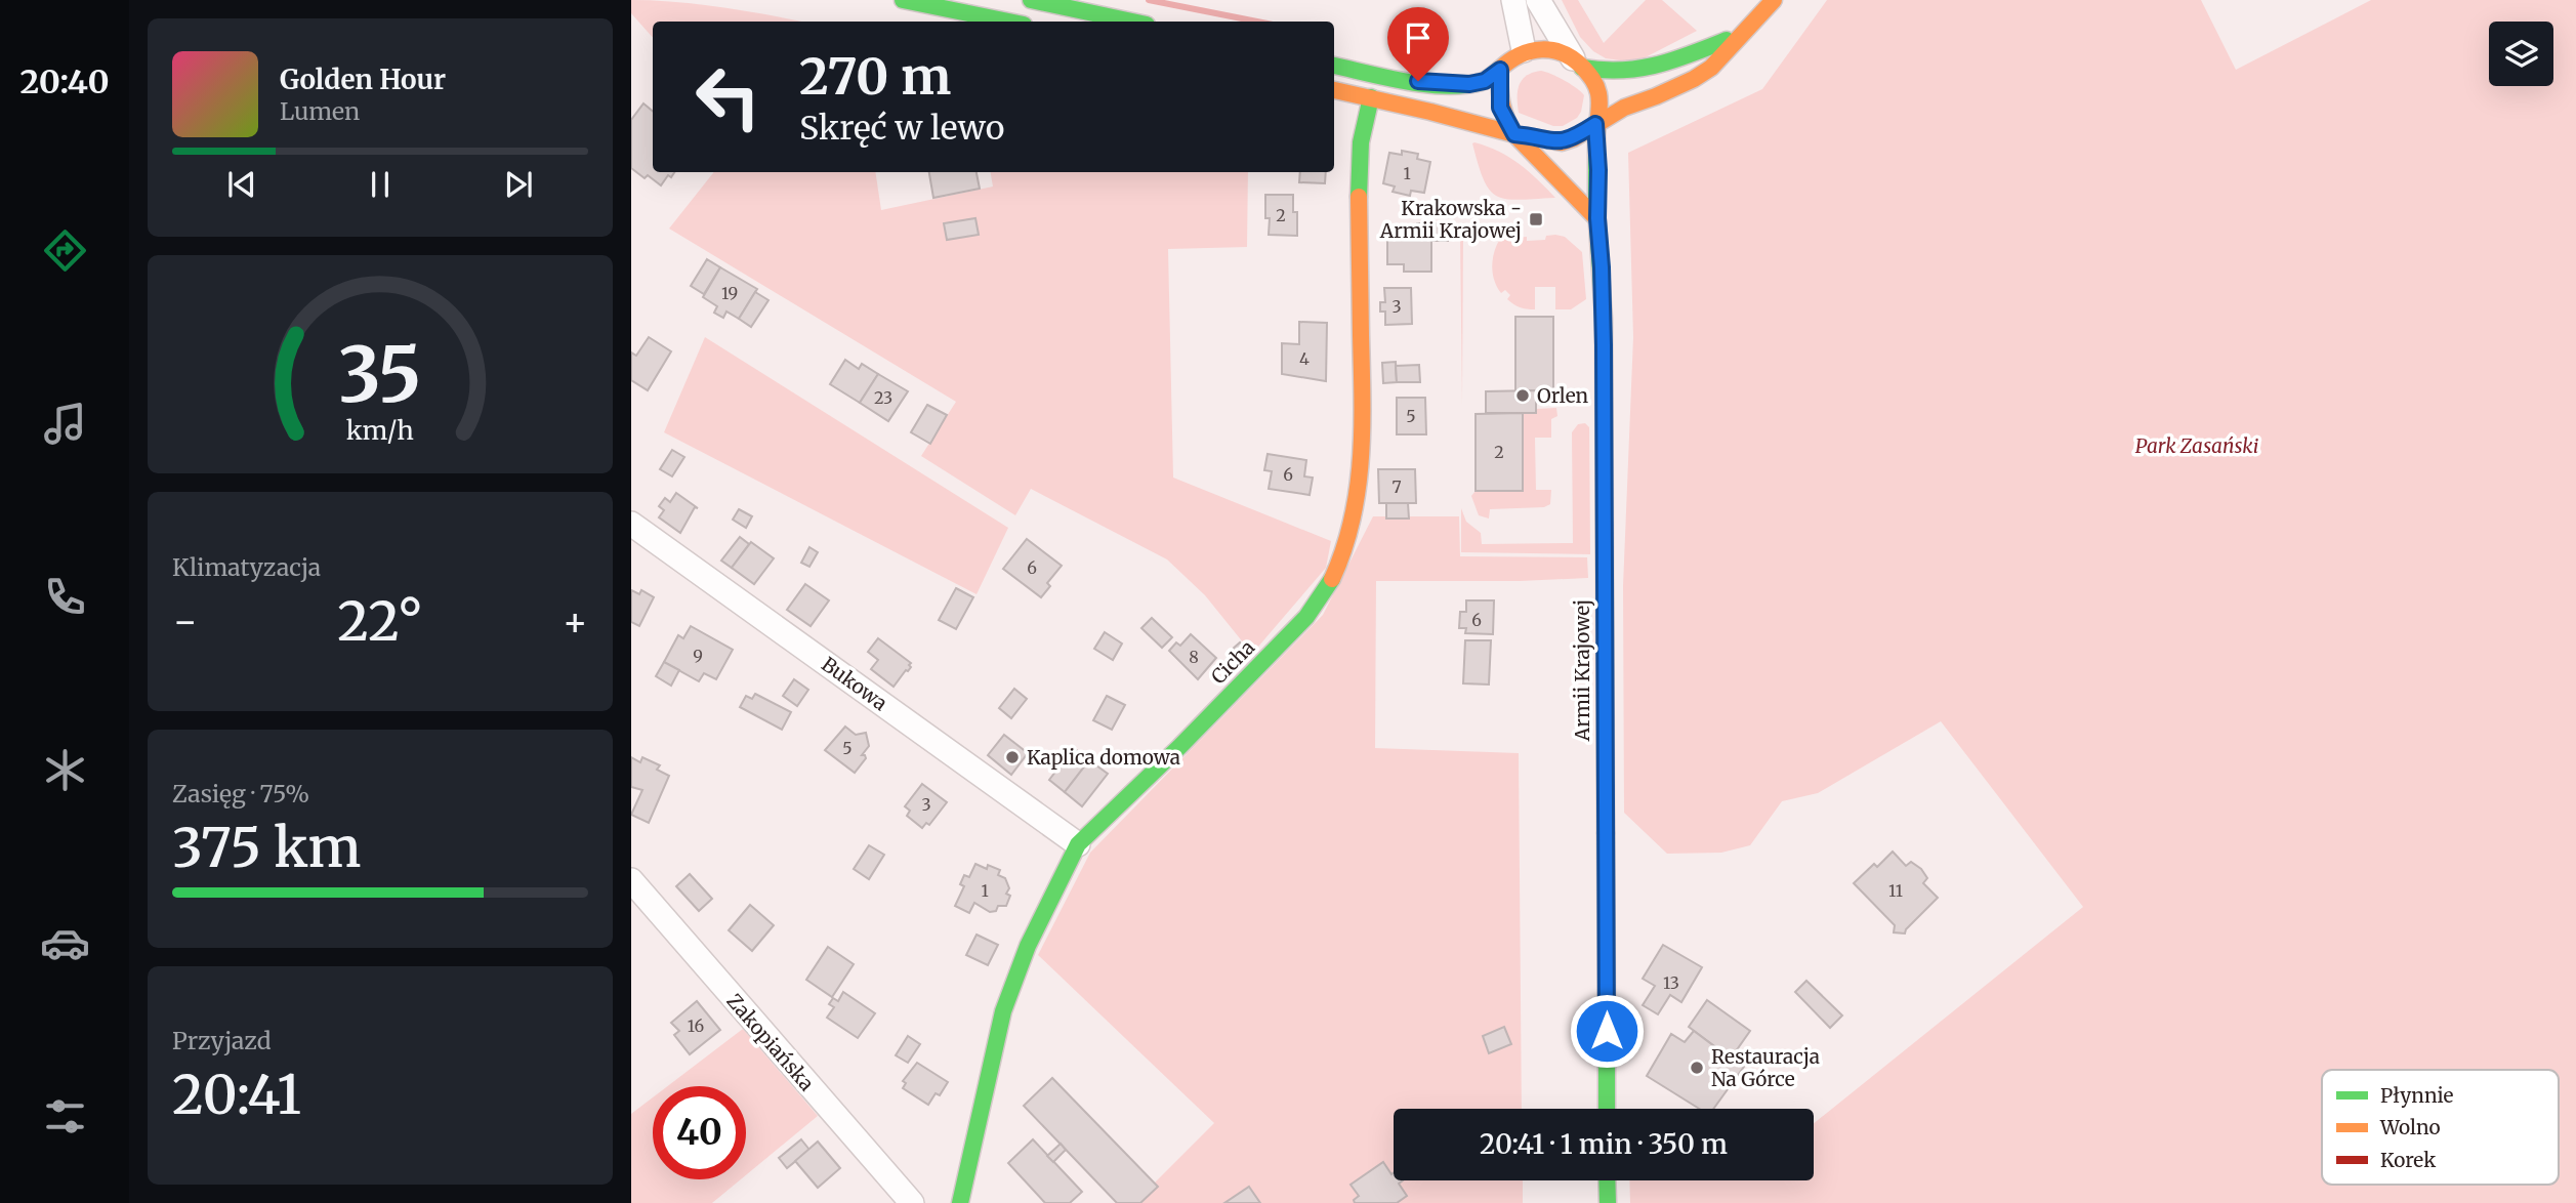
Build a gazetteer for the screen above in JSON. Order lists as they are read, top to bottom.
{
  "streets": {
    "street": [
      "Cicha",
      "Armii Krajowej",
      "Bukowa",
      "Zakopiańska"
    ]
  },
  "crossings": [
    ["Cicha", "Bukowa"]
  ],
  "parks": ["Park Zasański"],
  "places": {
    "transit": ["Krakowska - Armii Krajowej"],
    "other": ["Orlen", "Kaplica domowa", "Restauracja Na Górce"]
  },
  "house_numbers": [
    "1",
    "2",
    "19",
    "3",
    "4",
    "23",
    "5",
    "2",
    "6",
    "7",
    "6",
    "6",
    "9",
    "8",
    "5",
    "3",
    "1",
    "11",
    "13",
    "16"
  ],
  "legend": ["Płynnie", "Wolno", "Korek"],
  "page": {
    "tabs": "20:40",
    "turn": ["270 m", "Skręć w lewo"],
    "song": ["Golden Hour", "Lumen"],
    "tile": [
      "Klimatyzacja",
      ["Zasięg · 75%", "375 km"],
      ["Przyjazd", "20:41"]
    ],
    "heat": ["−", "22°", "+"],
    "limit": "40",
    "trip": "20:41 · 1 min · 350 m",
    "gauge": ["35", "km/h"]
  }
}
